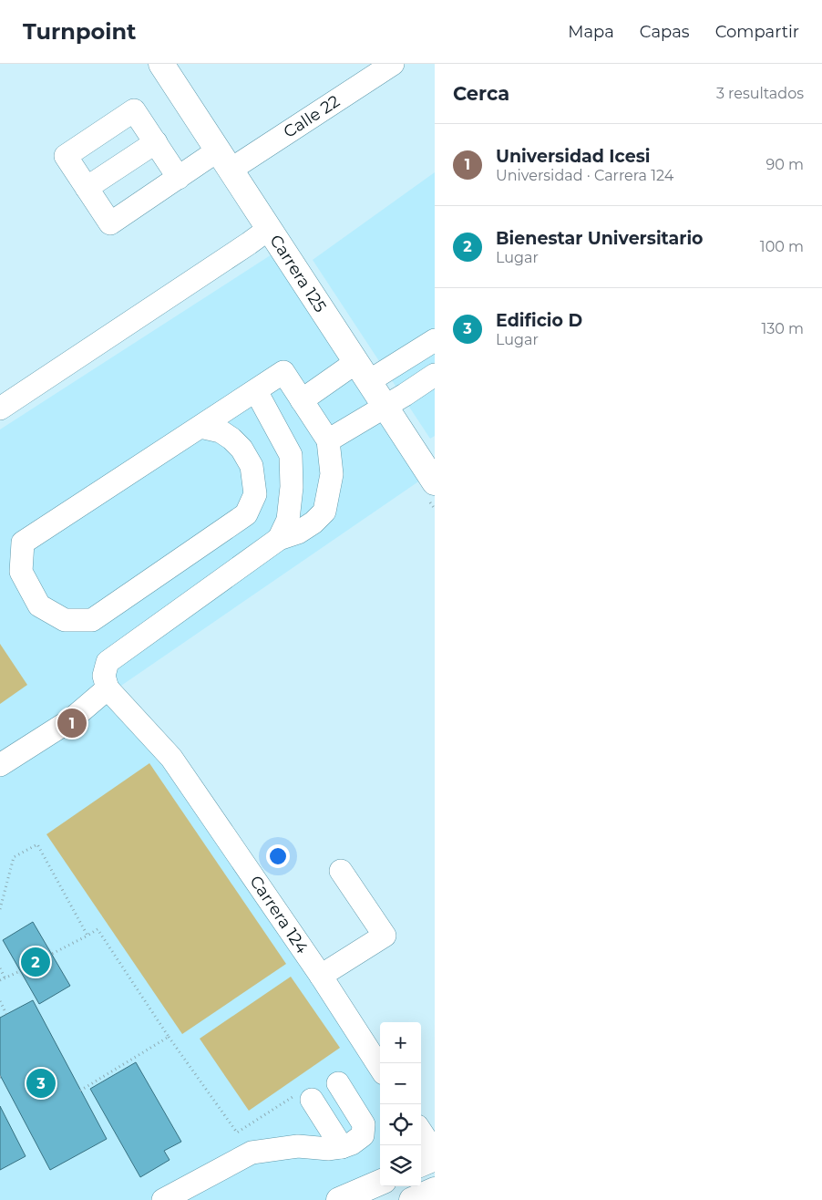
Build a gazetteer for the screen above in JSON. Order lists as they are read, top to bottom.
{
  "streets": {
    "main road": ["Carrera 125"],
    "street": ["Calle 22", "Carrera 124"]
  },
  "crossings": [
    ["Calle 22", "Carrera 125"]
  ],
  "page": {
    "header": "Turnpoint",
    "nav": ["Mapa", "Capas", "Compartir"],
    "heading": ["Cerca", "3 resultados"],
    "list": [
      {
        "mark": "1",
        "name": "Universidad Icesi",
        "note": "Universidad · Carrera 124",
        "value": "90 m"
      },
      {
        "mark": "2",
        "name": "Bienestar Universitario",
        "note": "Lugar",
        "value": "100 m"
      },
      {
        "mark": "3",
        "name": "Edificio D",
        "note": "Lugar",
        "value": "130 m"
      }
    ],
    "pins": ["1", "2", "3"],
    "map_buttons": ["+", "−"]
  }
}
